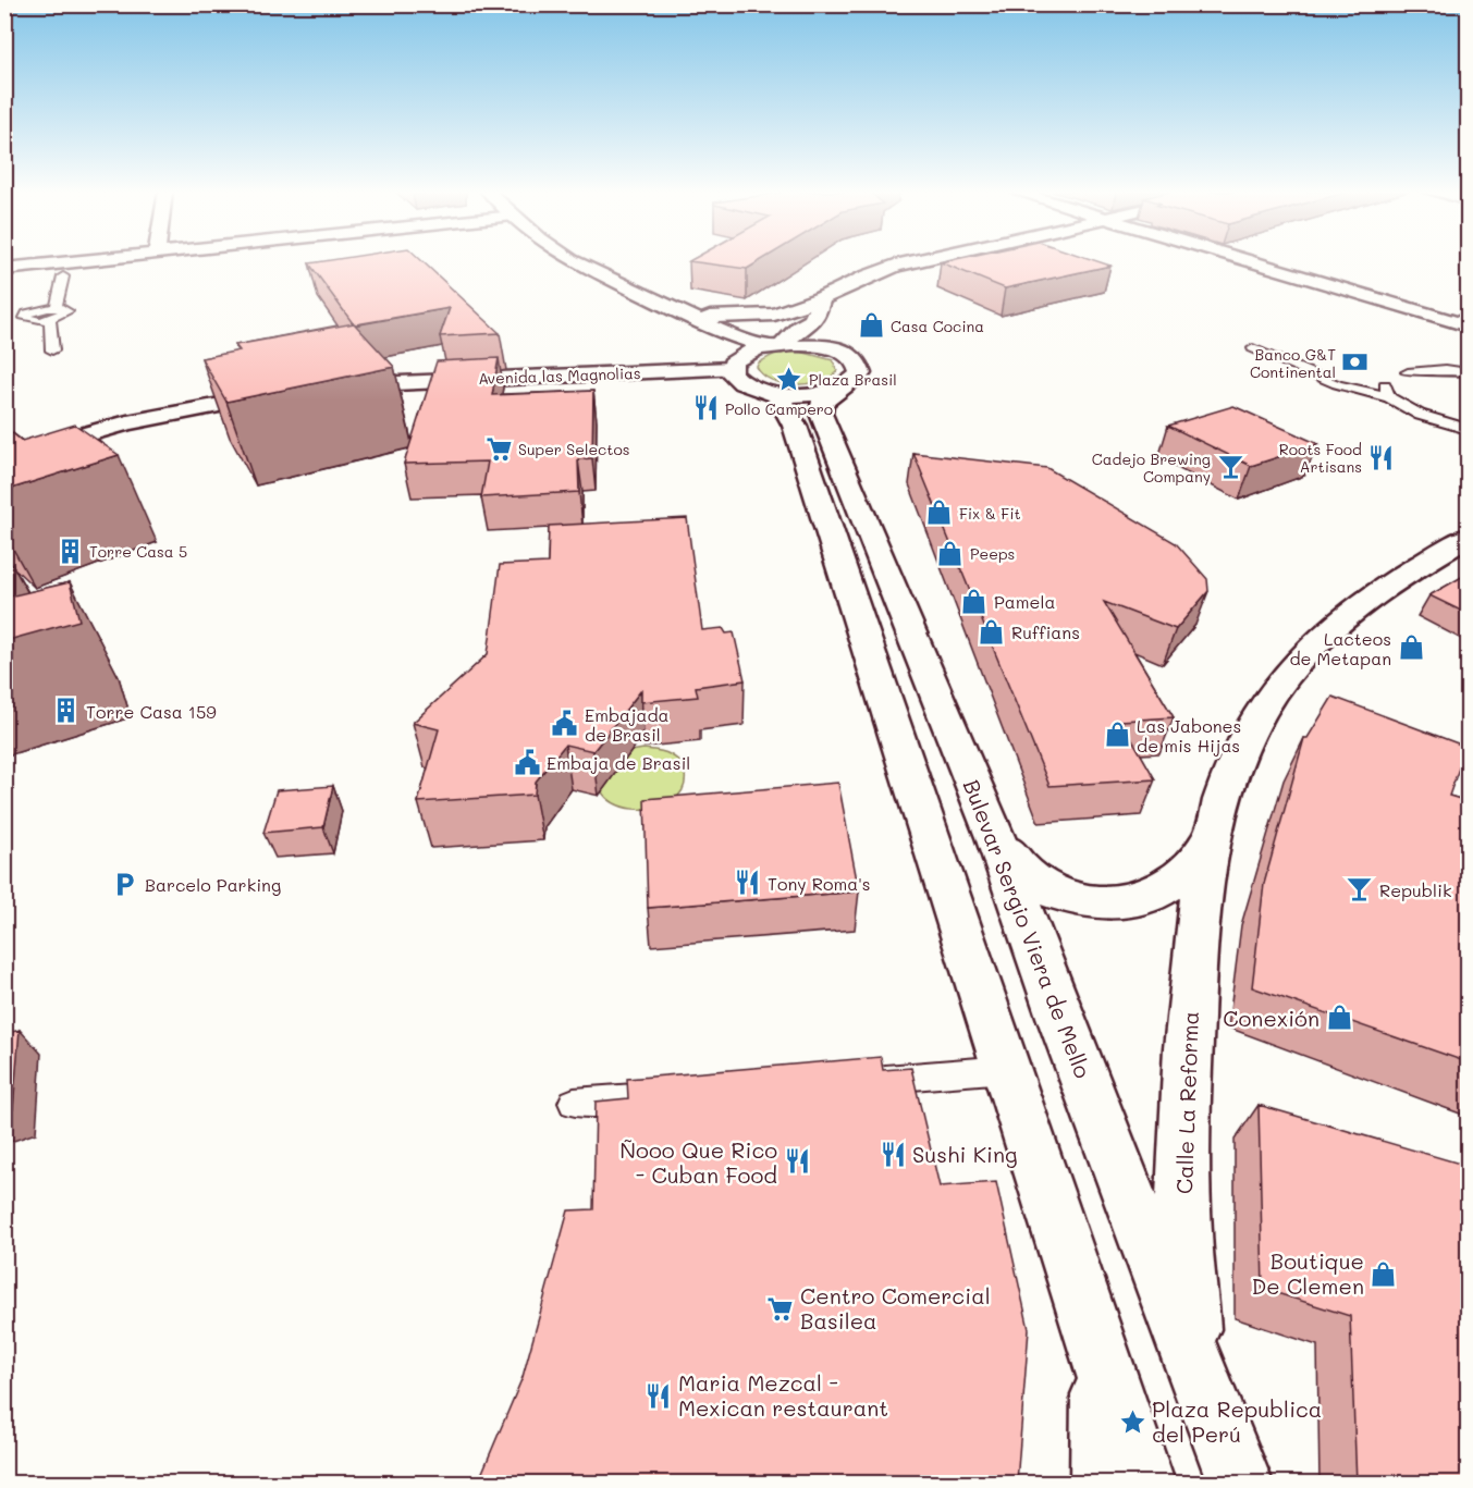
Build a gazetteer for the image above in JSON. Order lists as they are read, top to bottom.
{
  "streets": {
    "street": ["Avenida las Magnolias", "Bulevar Sergio Viera de Mello", "Calle La Reforma"]
  },
  "crossings": [
    ["Bulevar Sergio Viera de Mello", "Calle La Reforma"]
  ],
  "places": {
    "shop": [
      "Casa Cocina",
      "Fix & Fit",
      "Peeps",
      "Pamela",
      "Ruffians",
      "Lacteos de Metapan",
      "Las Jabones de mis Hijas",
      "Conexión",
      "Boutique De Clemen"
    ],
    "bank": ["Banco G&T Continental"],
    "place": ["Plaza Brasil", "Plaza Republica del Perú"],
    "restaurant": [
      "Pollo Campero",
      "Roots Food Artisans",
      "Tony Roma's",
      "Sushi King",
      "Ñooo Que Rico - Cuban Food",
      "Maria Mezcal - Mexican restaurant"
    ],
    "supermarket": ["Super Selectos", "Centro Comercial Basilea"],
    "bar": ["Cadejo Brewing Company", "Republik"],
    "building": ["Torre Casa 5", "Torre Casa 159"],
    "public building": ["Embajada de Brasil", "Embaja de Brasil"],
    "parking": ["Barcelo Parking"]
  }
}
